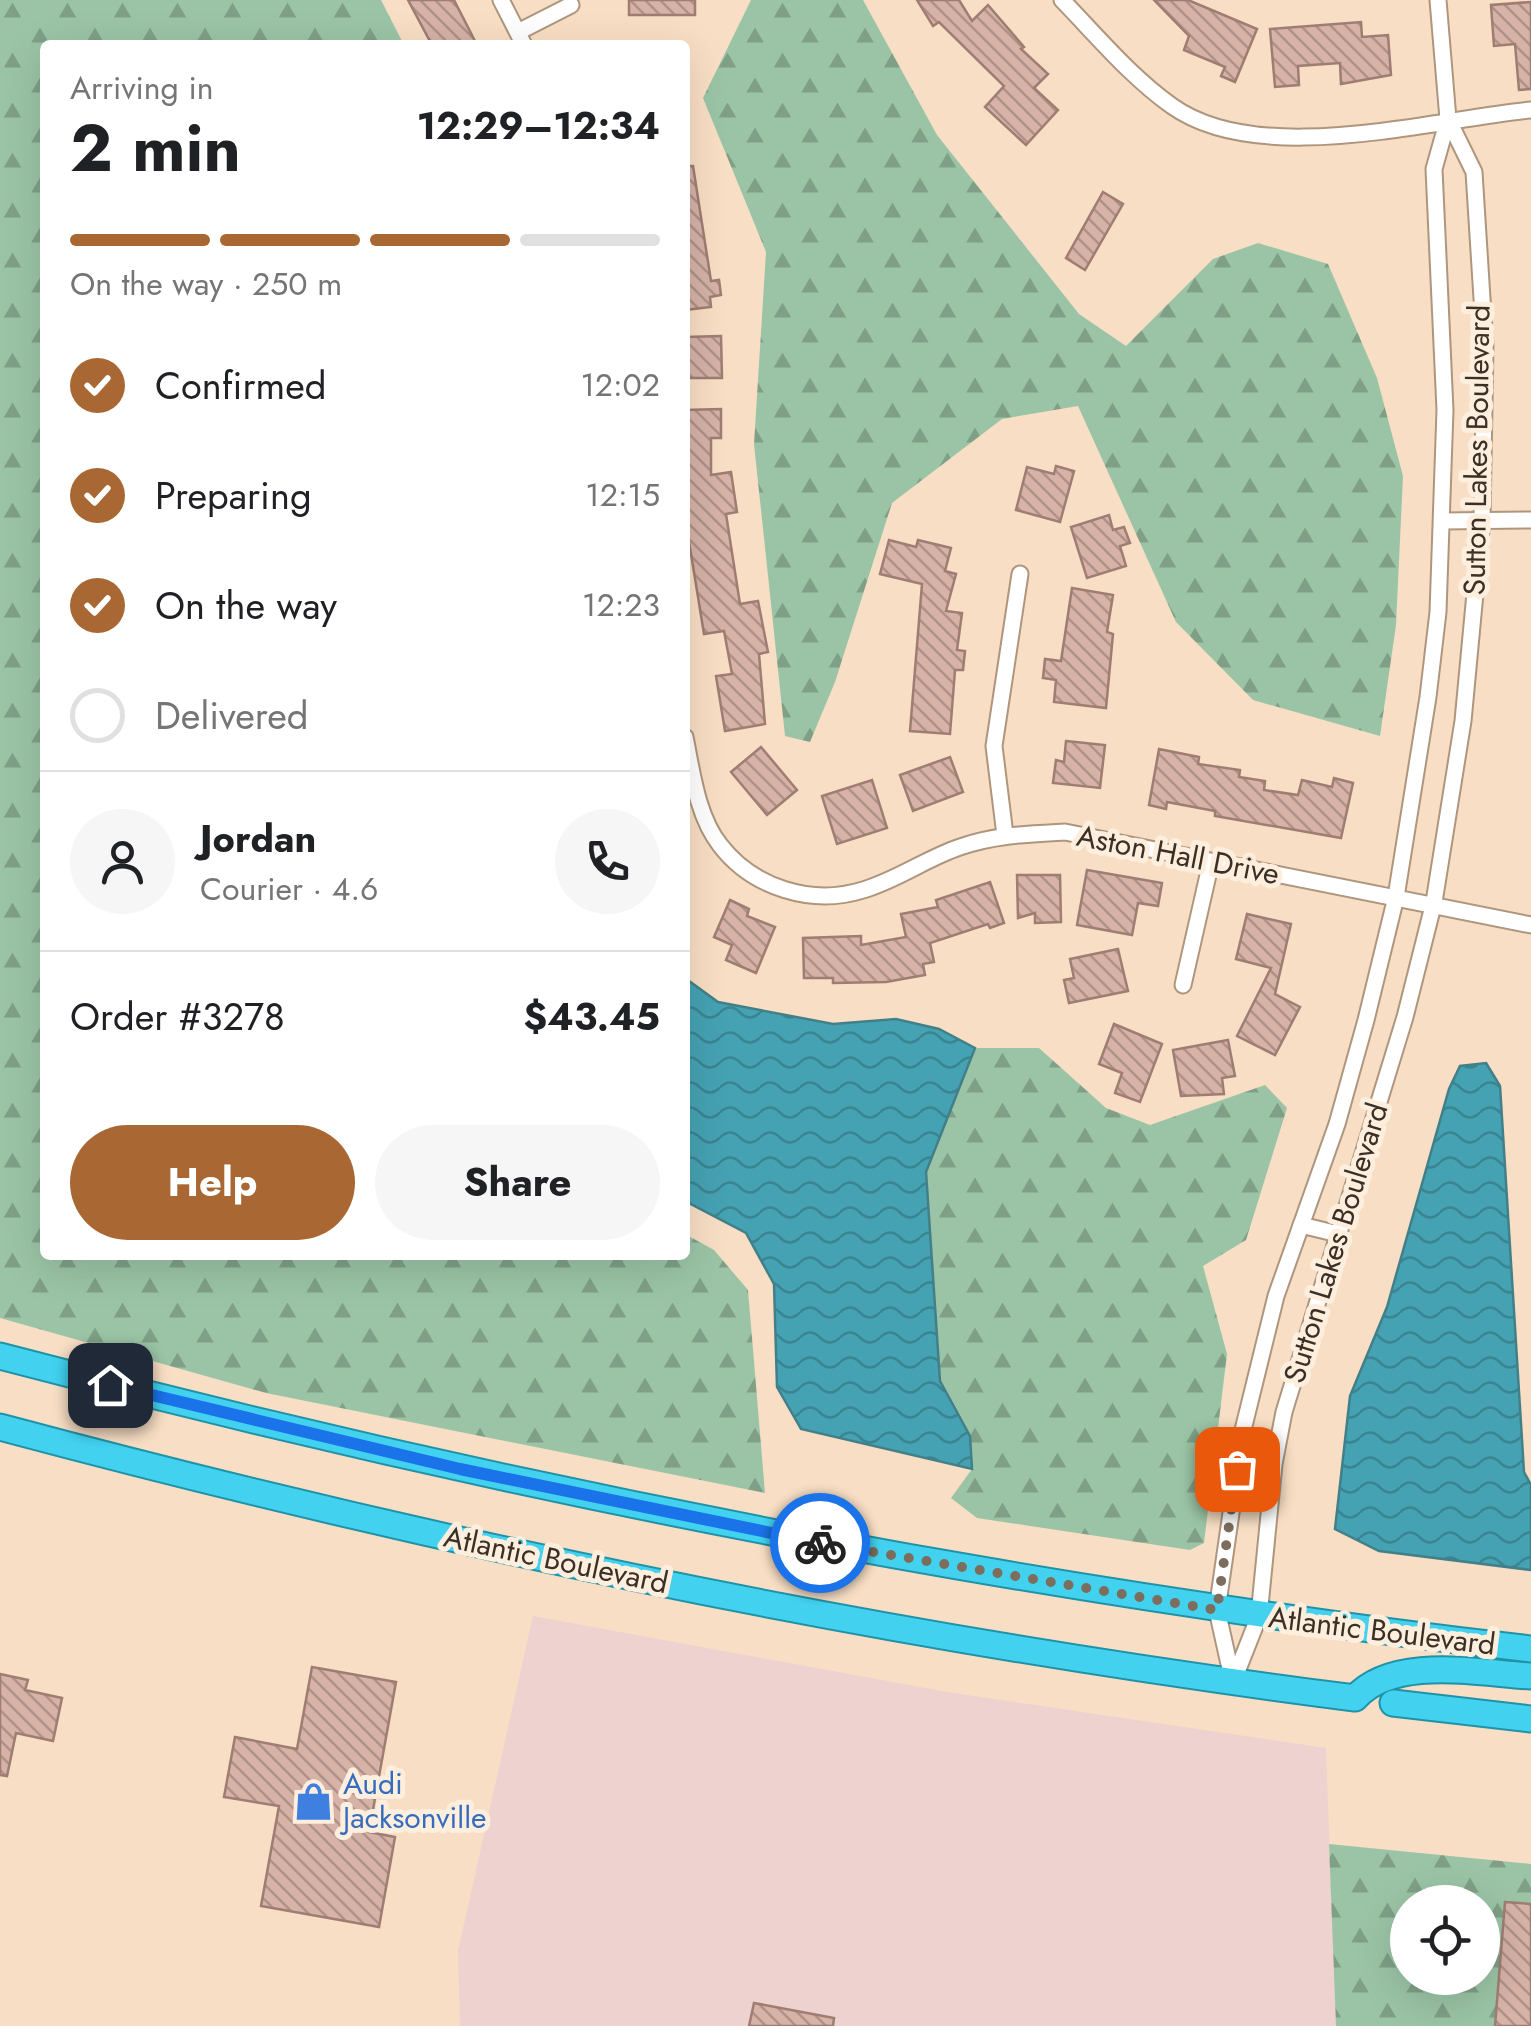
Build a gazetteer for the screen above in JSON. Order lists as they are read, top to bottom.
{
  "streets": {
    "highway": ["Atlantic Boulevard"],
    "street": ["Sutton Lakes Boulevard", "Aston Hall Drive"]
  },
  "crossings": [
    ["Sutton Lakes Boulevard", "Aston Hall Drive"],
    ["Sutton Lakes Boulevard", "Atlantic Boulevard"]
  ],
  "places": {
    "shop": ["Audi Jacksonville"]
  },
  "page": {
    "heading": ["2 min", "Arriving in", "12:29–12:34"],
    "panel": [
      "Jordan",
      "Courier · 4.6",
      "Order #3278",
      "$43.45"
    ],
    "bar": "On the way · 250 m",
    "list": [
      ["Confirmed", "12:02"],
      ["Preparing", "12:15"],
      ["On the way", "12:23"],
      "Delivered"
    ],
    "buttons": ["Help", "Share"]
  }
}
